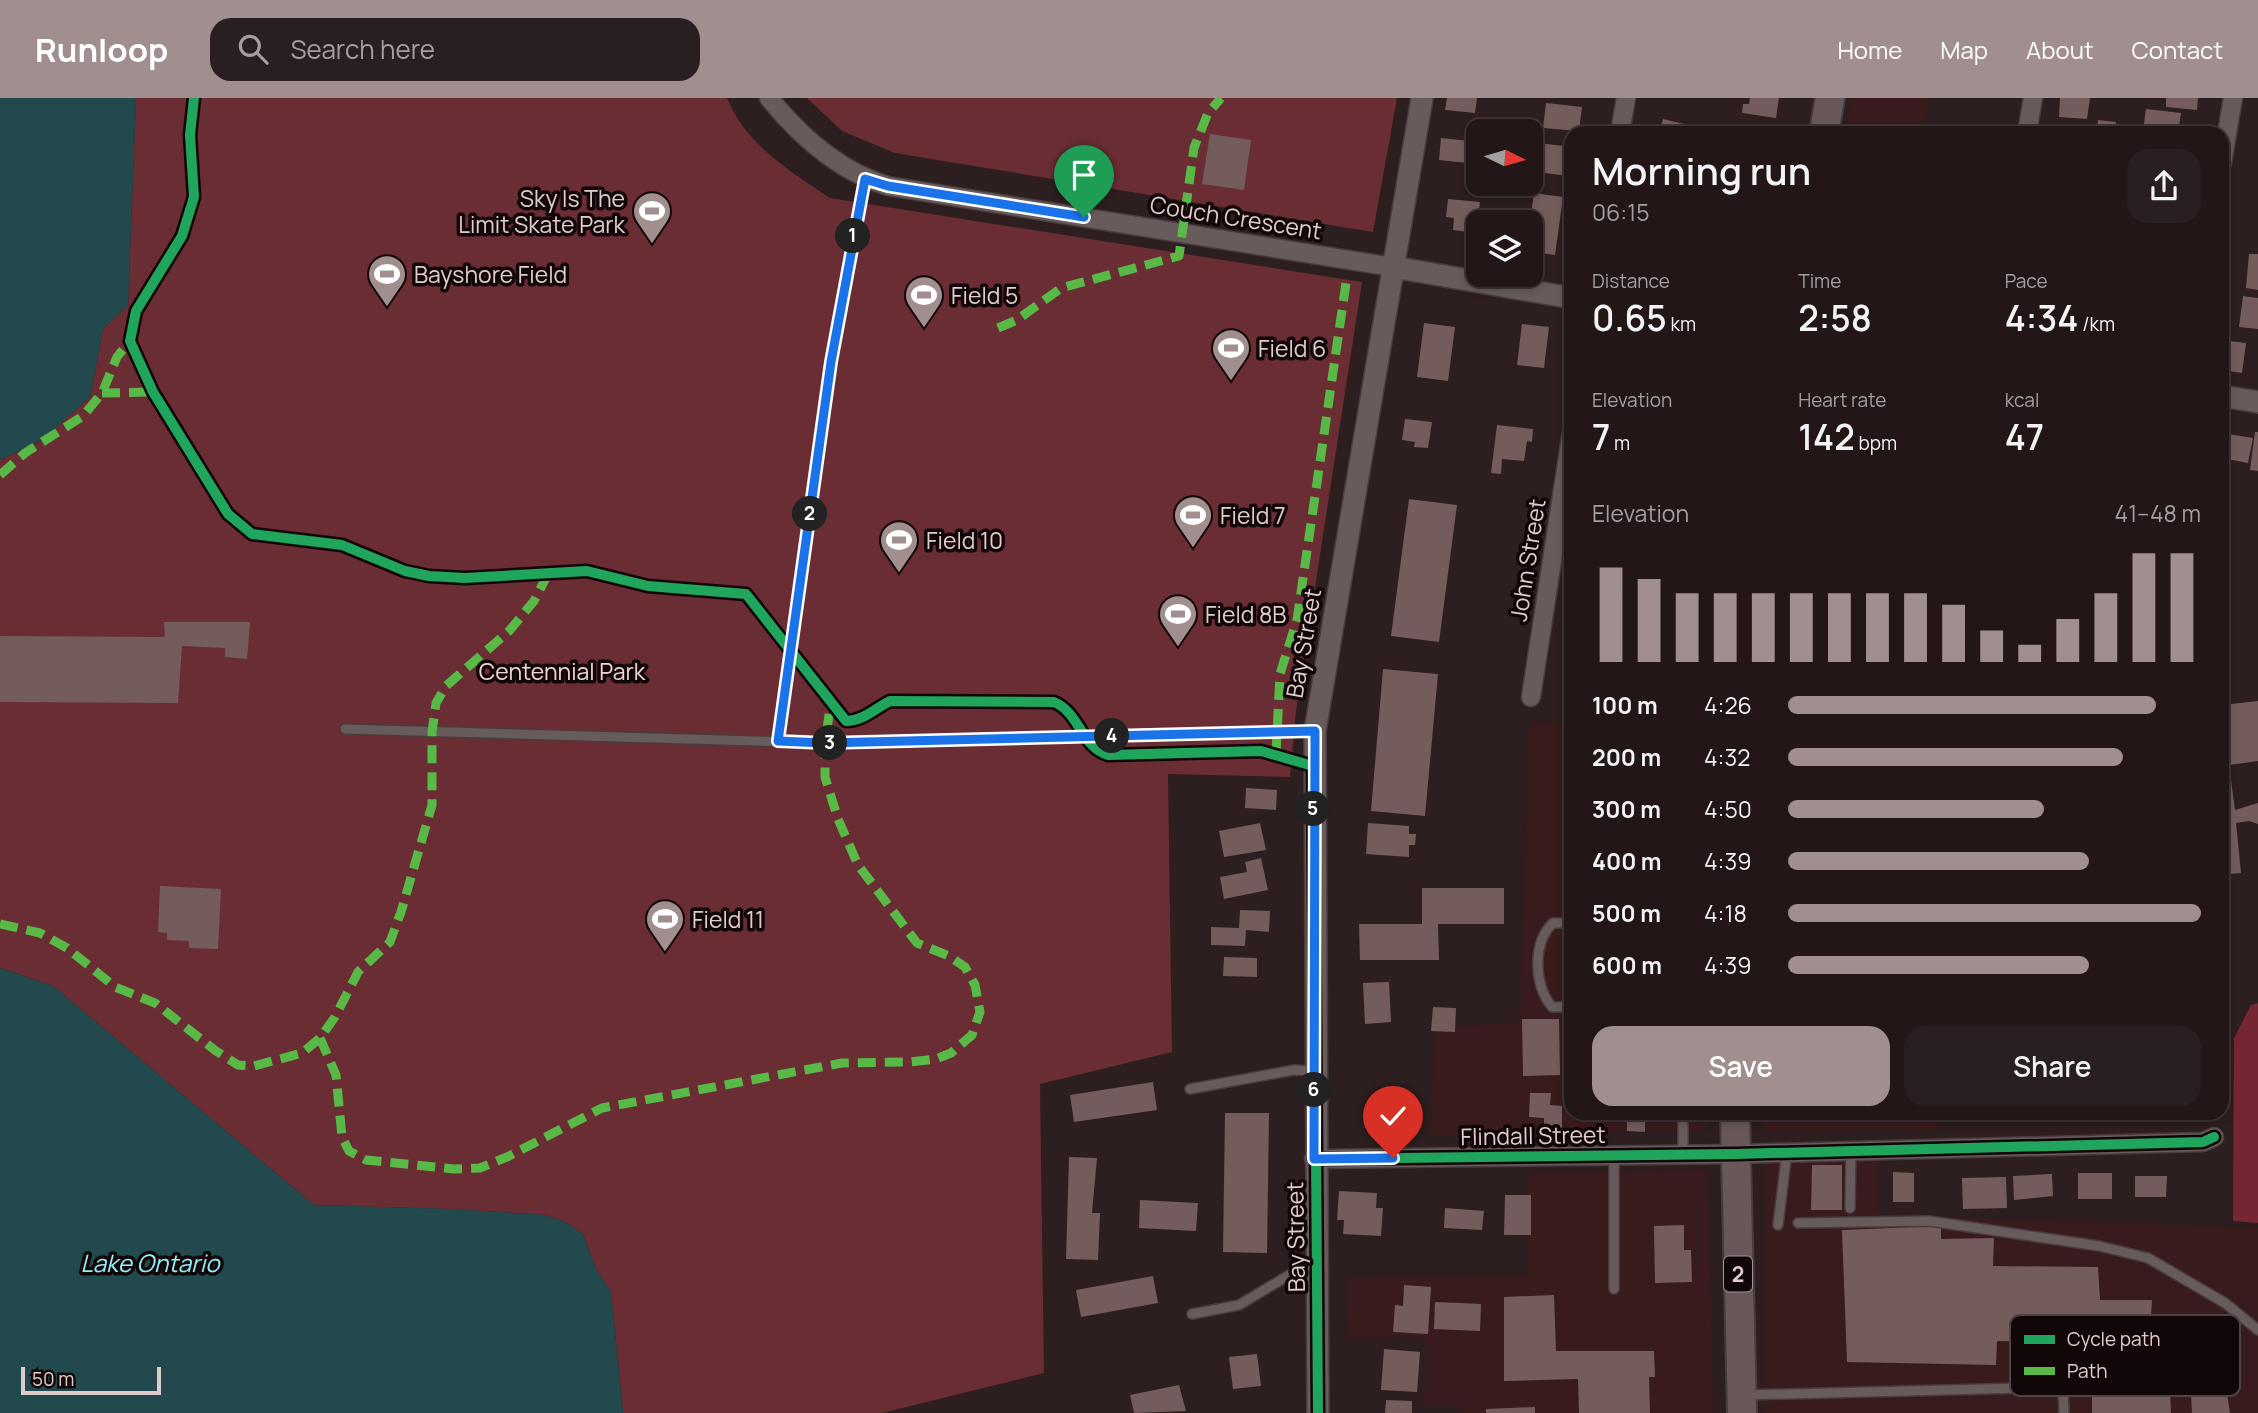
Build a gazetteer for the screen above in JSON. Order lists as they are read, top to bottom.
{
  "streets": {
    "main road": ["2"],
    "street": [
      "Couch Crescent",
      "John Street",
      "Bay Street",
      "Flindall Street"
    ]
  },
  "crossings": [
    ["Couch Crescent", "Bay Street"],
    ["Bay Street", "Flindall Street"],
    ["Flindall Street", "2"]
  ],
  "water": ["Lake Ontario"],
  "parks": ["Centennial Park"],
  "places": {
    "sports": [
      "Sky Is The Limit Skate Park",
      "Bayshore Field",
      "Field 5",
      "Field 6",
      "Field 7",
      "Field 10",
      "Field 8B",
      "Field 11"
    ]
  },
  "legend": ["Cycle path", "Path"],
  "scale_bar": "50 m",
  "north": "right",
  "page": {
    "header": "Runloop",
    "search": "Search here",
    "nav": [
      "Home",
      "Map",
      "About",
      "Contact"
    ],
    "heading": ["Morning run", "06:15"],
    "pins": [
      "1",
      "2",
      "4",
      "3",
      "5",
      "6"
    ],
    "stats": [
      ["Distance", "0.65 km"],
      ["Time", "2:58"],
      ["Pace", "4:34 /km"],
      ["Elevation", "7 m"],
      ["Heart rate", "142 bpm"],
      ["kcal", "47"]
    ],
    "chart": ["Elevation", "41–48 m"],
    "list": [
      {
        "name": "100 m",
        "note": "4:26"
      },
      {
        "name": "200 m",
        "note": "4:32"
      },
      {
        "name": "300 m",
        "note": "4:50"
      },
      {
        "name": "400 m",
        "note": "4:39"
      },
      {
        "name": "500 m",
        "note": "4:18"
      },
      {
        "name": "600 m",
        "note": "4:39"
      }
    ],
    "buttons": ["Save", "Share"],
    "scale": "50 m"
  }
}
